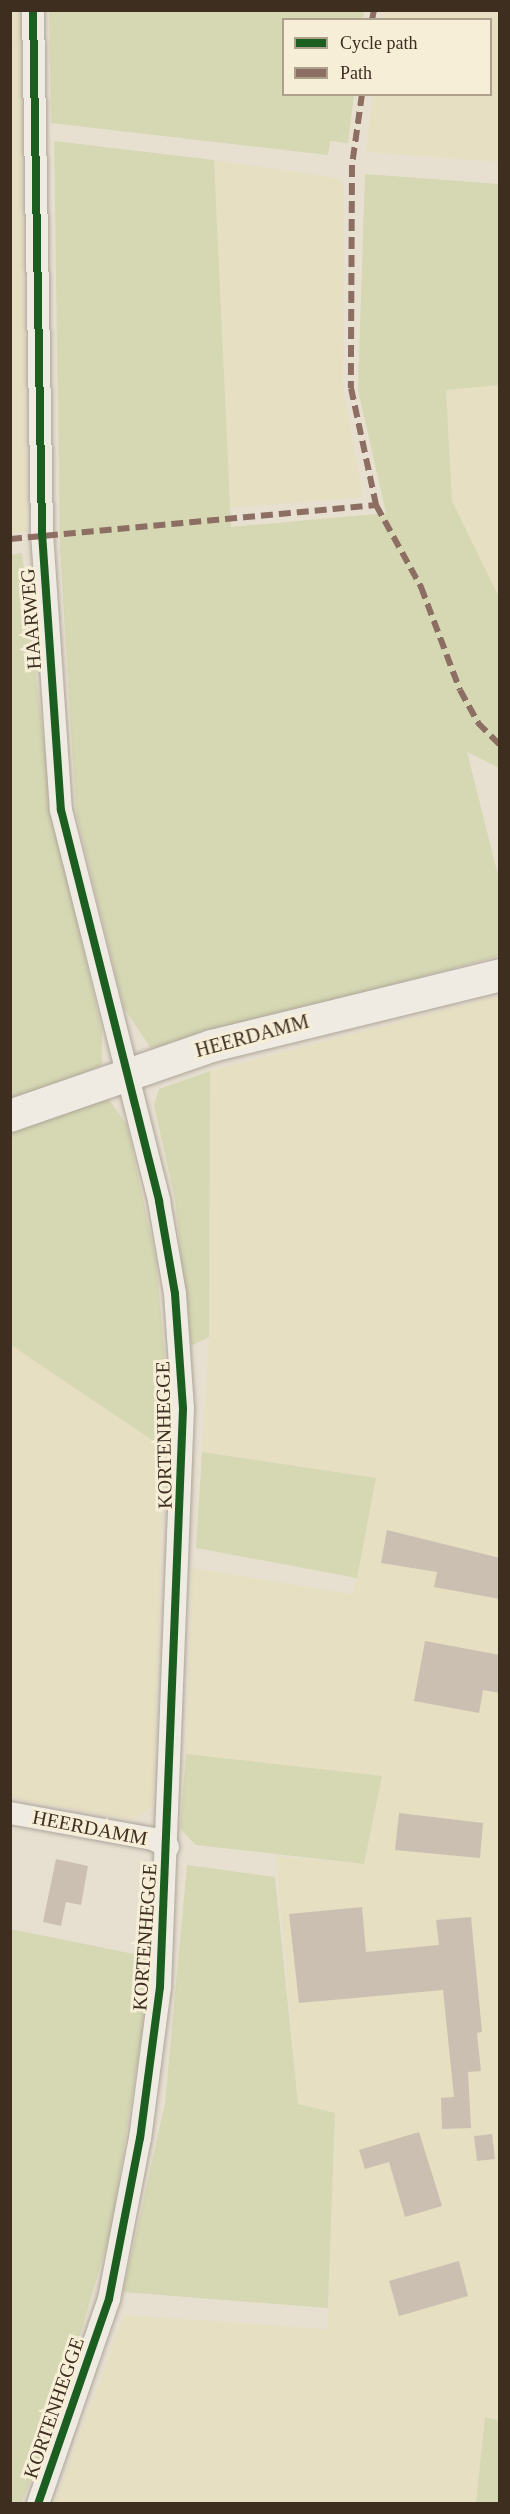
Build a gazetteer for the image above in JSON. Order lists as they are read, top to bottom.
{
  "streets": {
    "street": ["HAARWEG", "HEERDAMM", "KORTENHEGGE"]
  },
  "crossings": [
    ["HAARWEG", "HEERDAMM"],
    ["HAARWEG", "KORTENHEGGE"],
    ["HEERDAMM", "KORTENHEGGE"]
  ],
  "legend": ["Cycle path", "Path"]
}
